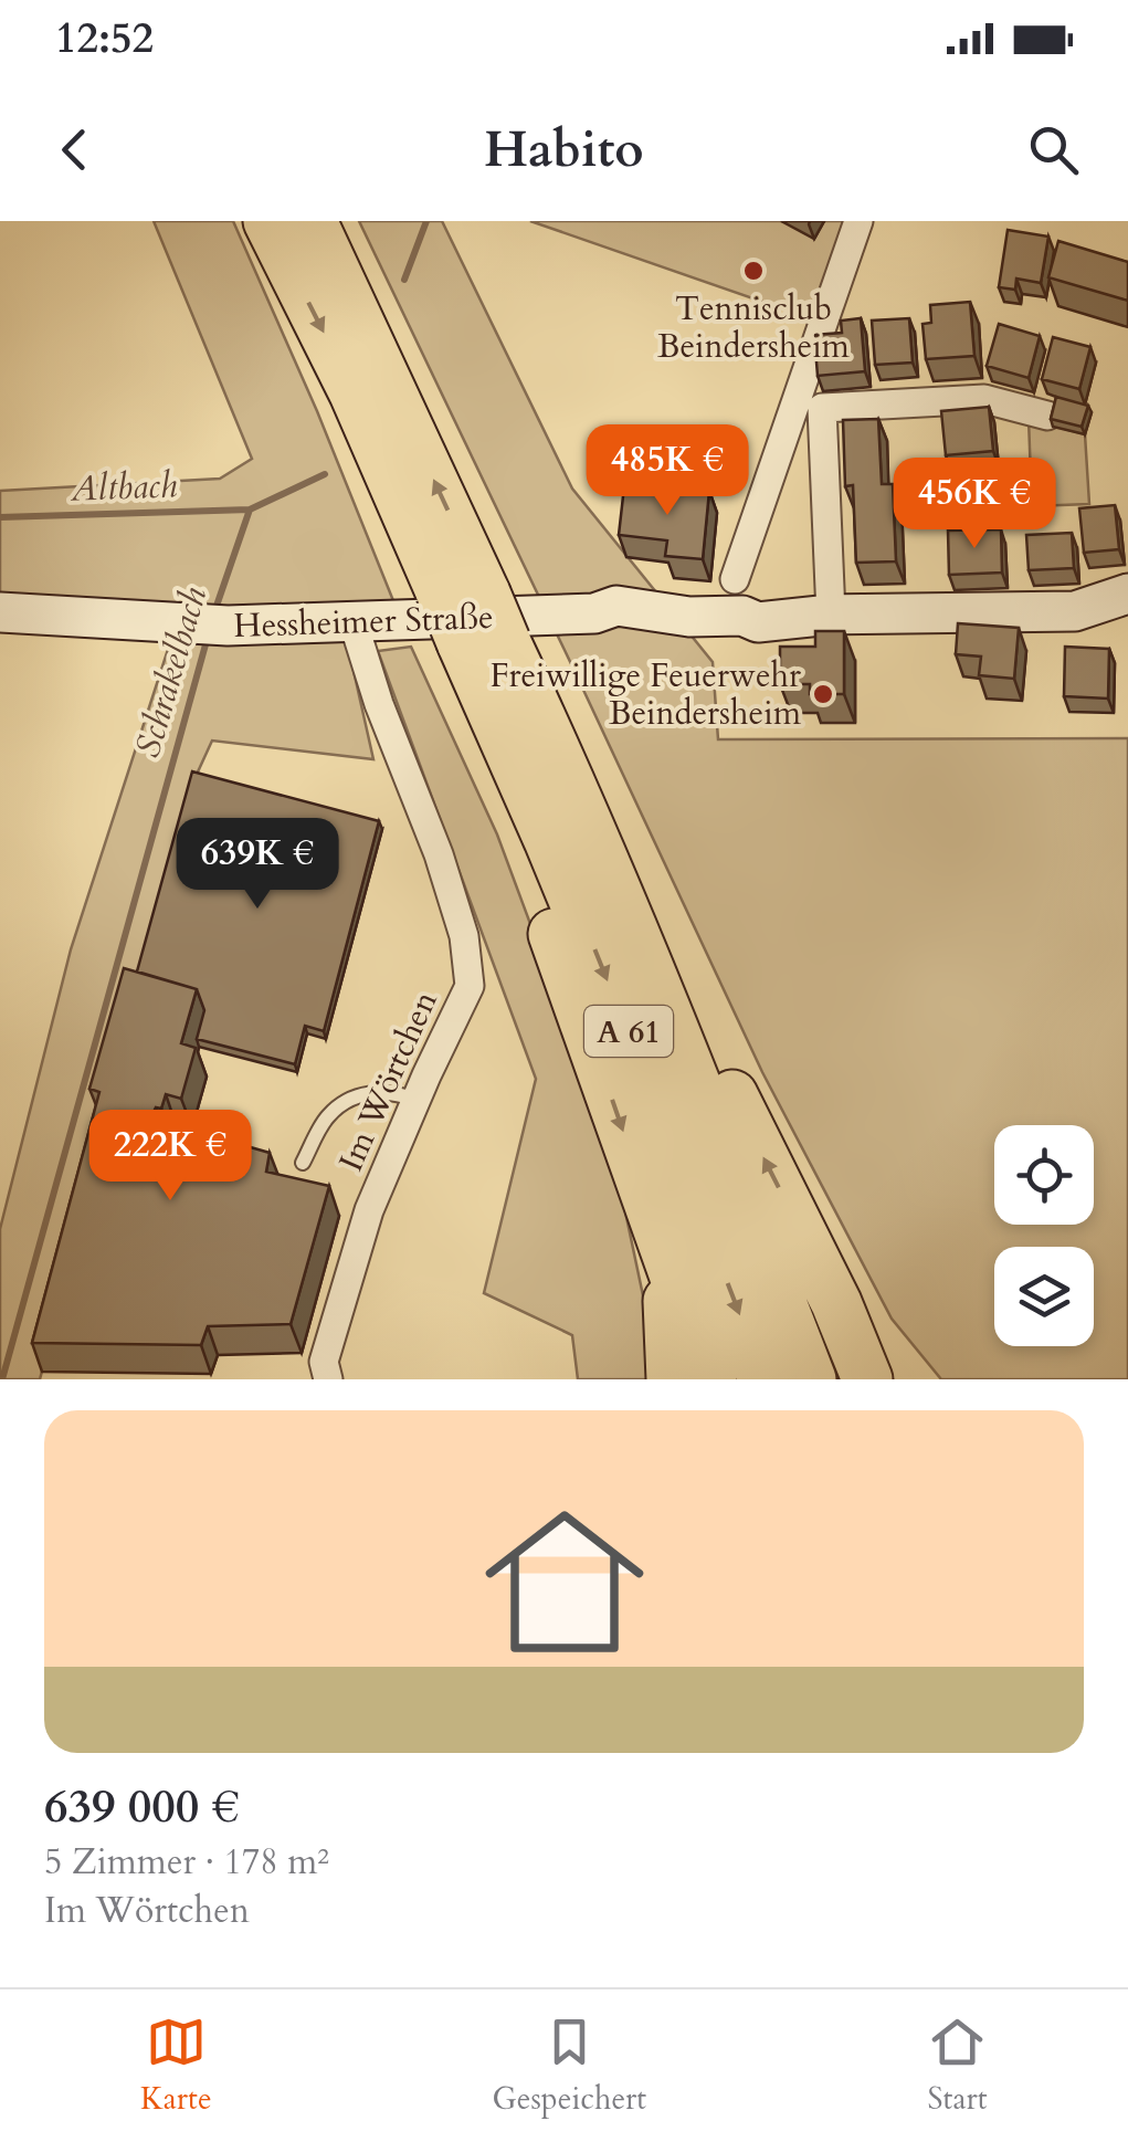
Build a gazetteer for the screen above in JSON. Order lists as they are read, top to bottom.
{
  "streets": {
    "highway": ["A 61"],
    "street": ["Hessheimer Straße", "Im Wörtchen"]
  },
  "crossings": [
    ["Hessheimer Straße", "Im Wörtchen"]
  ],
  "water": ["Altbach", "Schrakelbach"],
  "places": ["Tennisclub Beindersheim", "Freiwillige Feuerwehr Beindersheim"],
  "page": {
    "status": "12:52",
    "header": "Habito",
    "price": [
      "485K €",
      "456K €",
      "639K €",
      "222K €"
    ],
    "list": [
      {
        "name": "639 000 €",
        "note": "5 Zimmer · 178 m² · Im Wörtchen"
      }
    ],
    "tabs": ["Karte", "Gespeichert", "Start"]
  }
}
